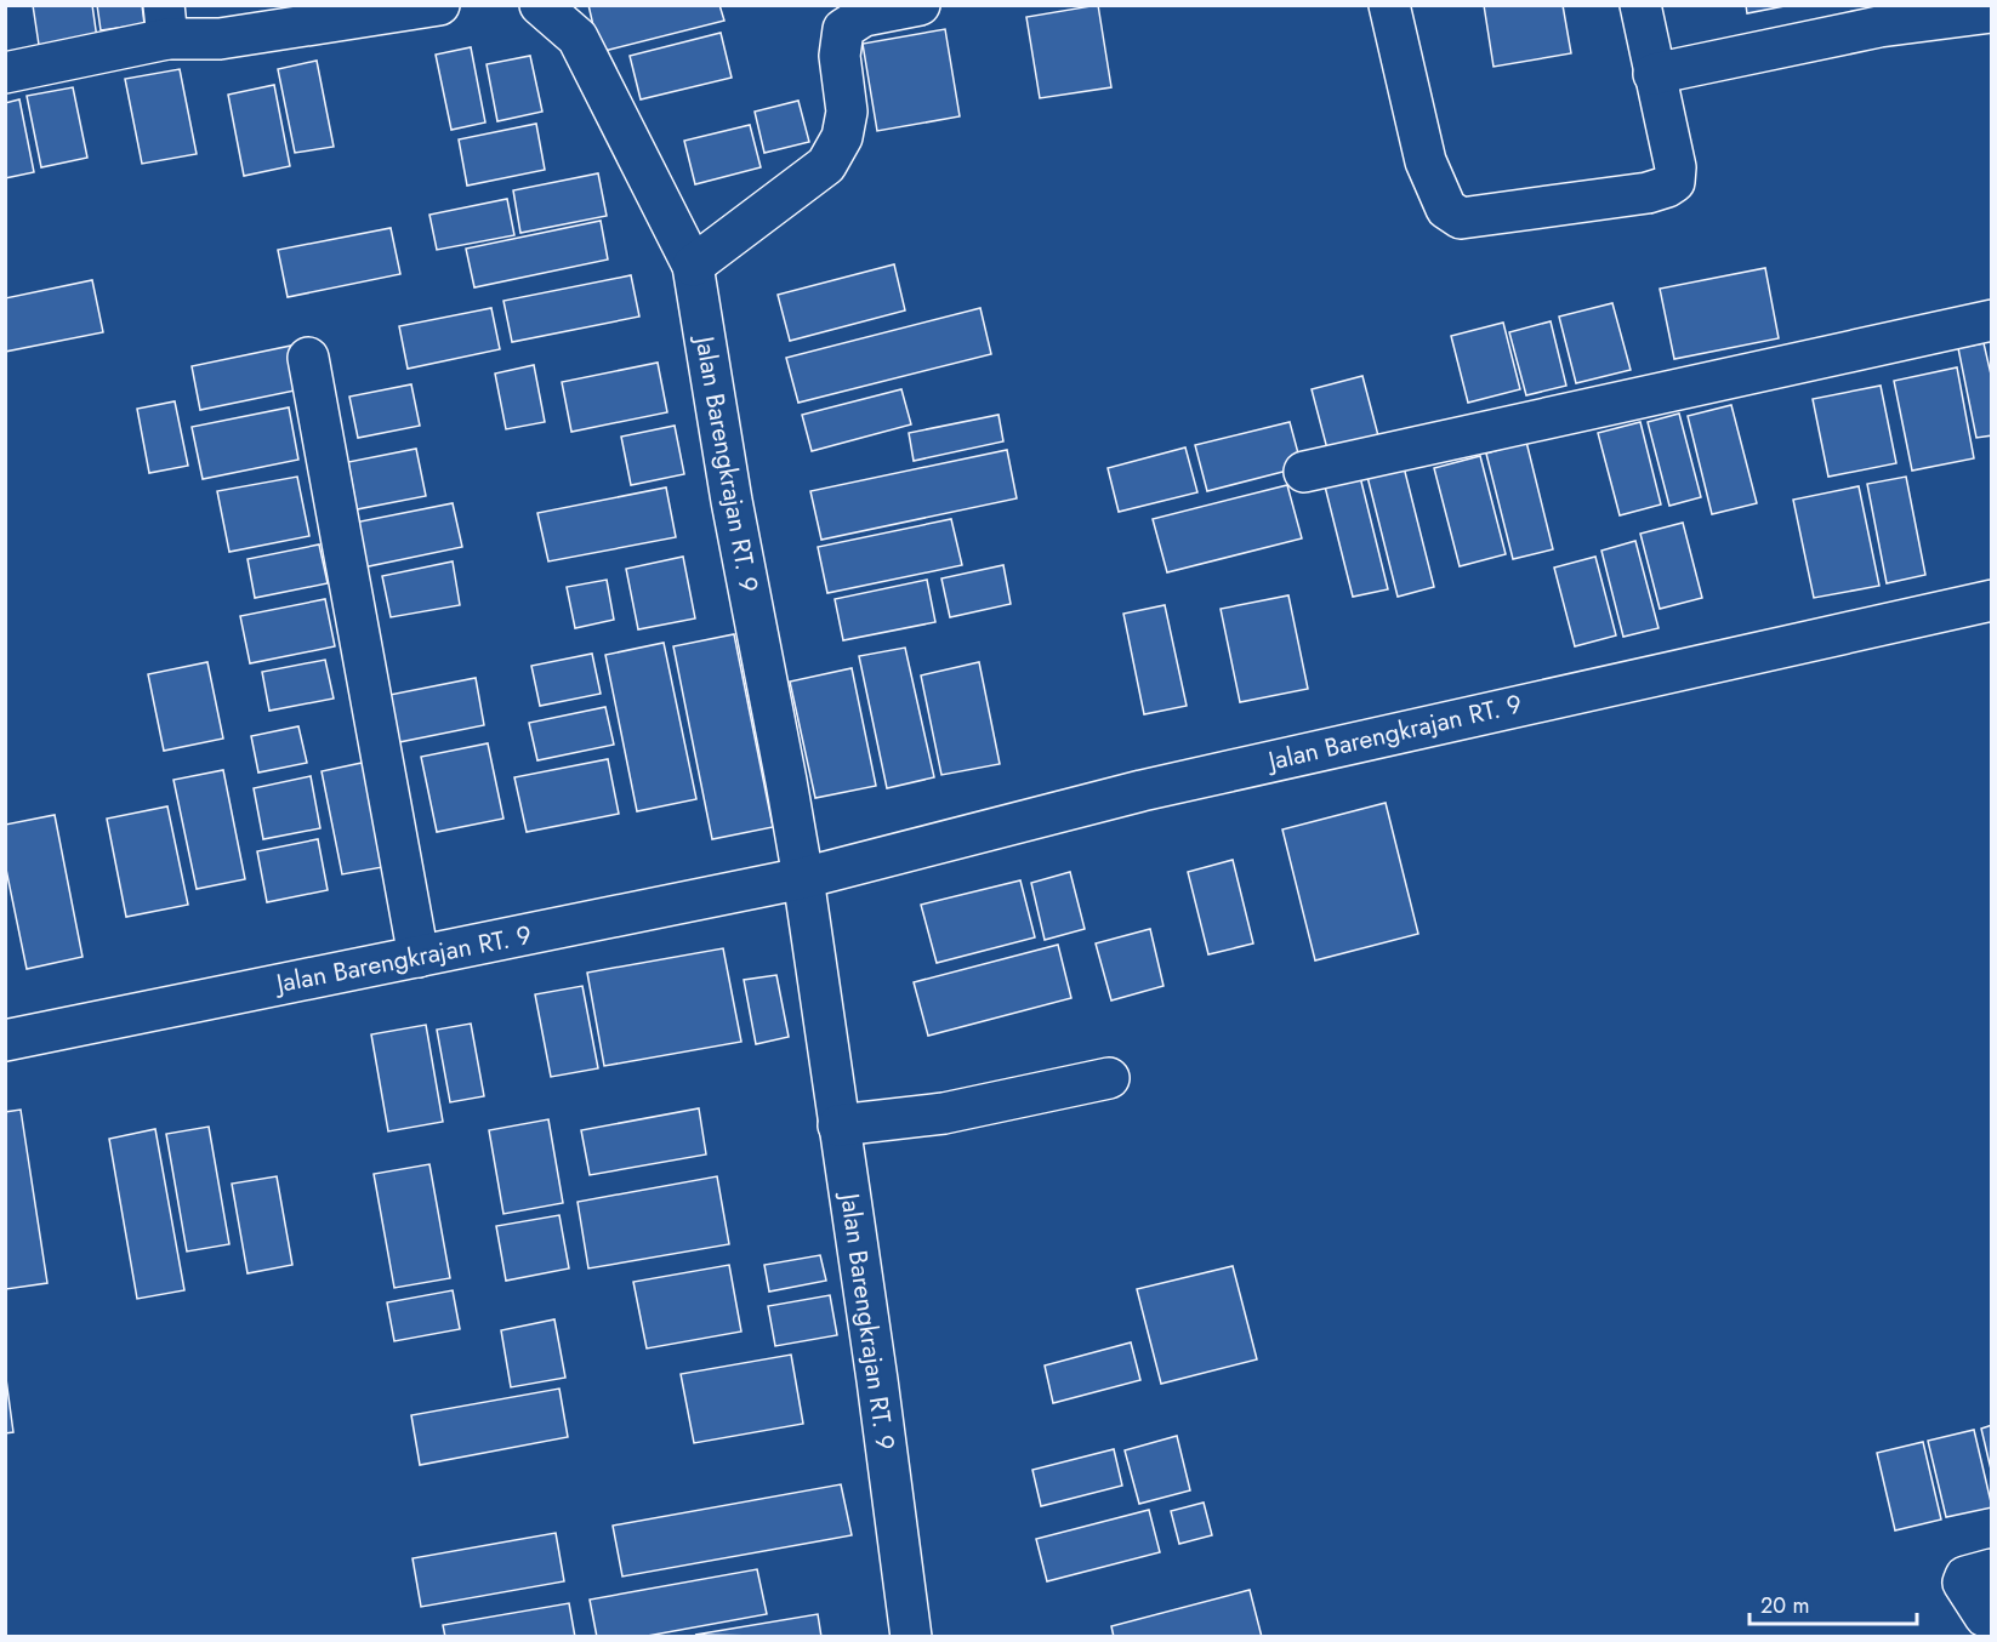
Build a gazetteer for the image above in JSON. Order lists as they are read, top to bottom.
{
  "streets": {
    "street": ["Jalan Barengkrajan RT. 9"]
  },
  "scale_bar": "20 m"
}
